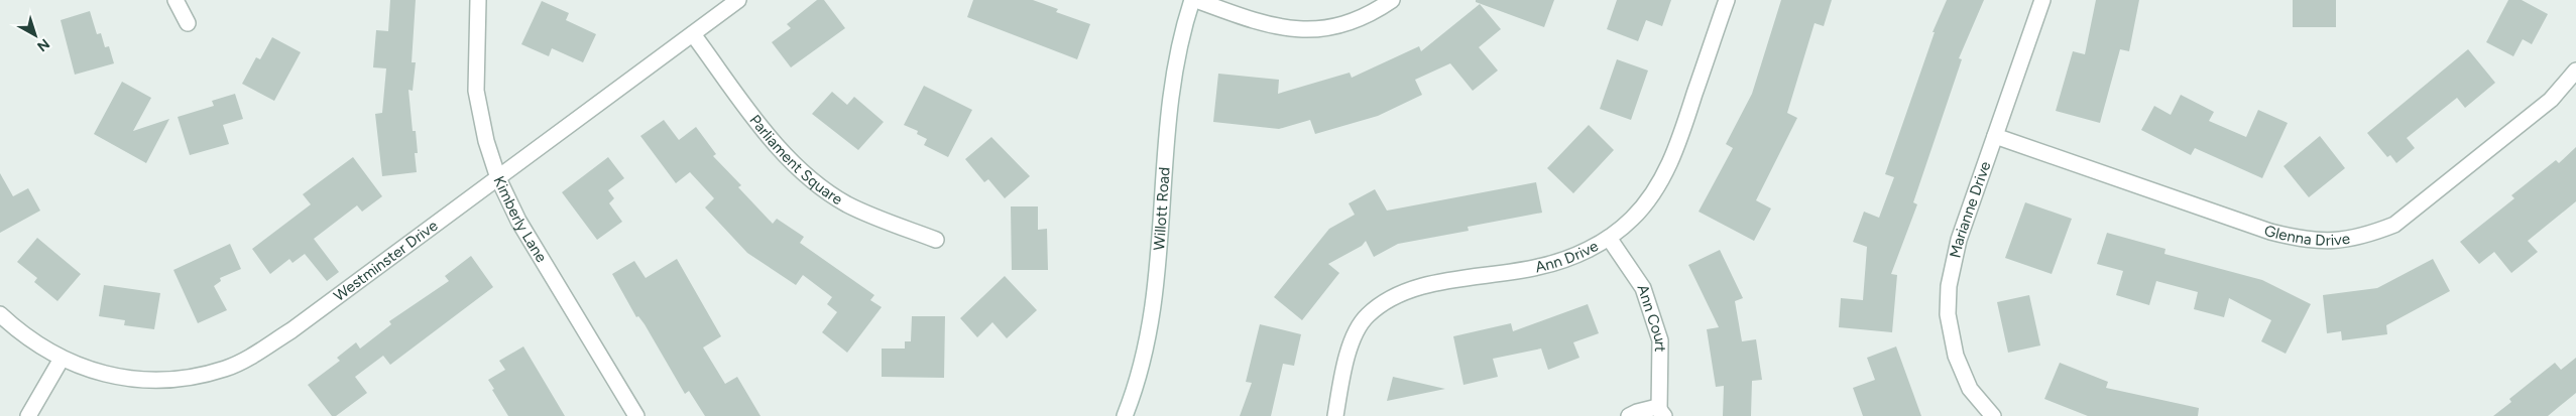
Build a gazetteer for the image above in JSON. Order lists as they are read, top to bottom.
{
  "streets": {
    "street": [
      "Parliament Square",
      "Willott Road",
      "Marianne Drive",
      "Kimberly Lane",
      "Glenna Drive",
      "Ann Drive",
      "Westminster Drive",
      "Ann Court"
    ]
  },
  "crossings": [
    ["Parliament Square", "Westminster Drive"],
    ["Marianne Drive", "Glenna Drive"],
    ["Kimberly Lane", "Westminster Drive"],
    ["Ann Drive", "Ann Court"]
  ],
  "north": "bottom right"
}
